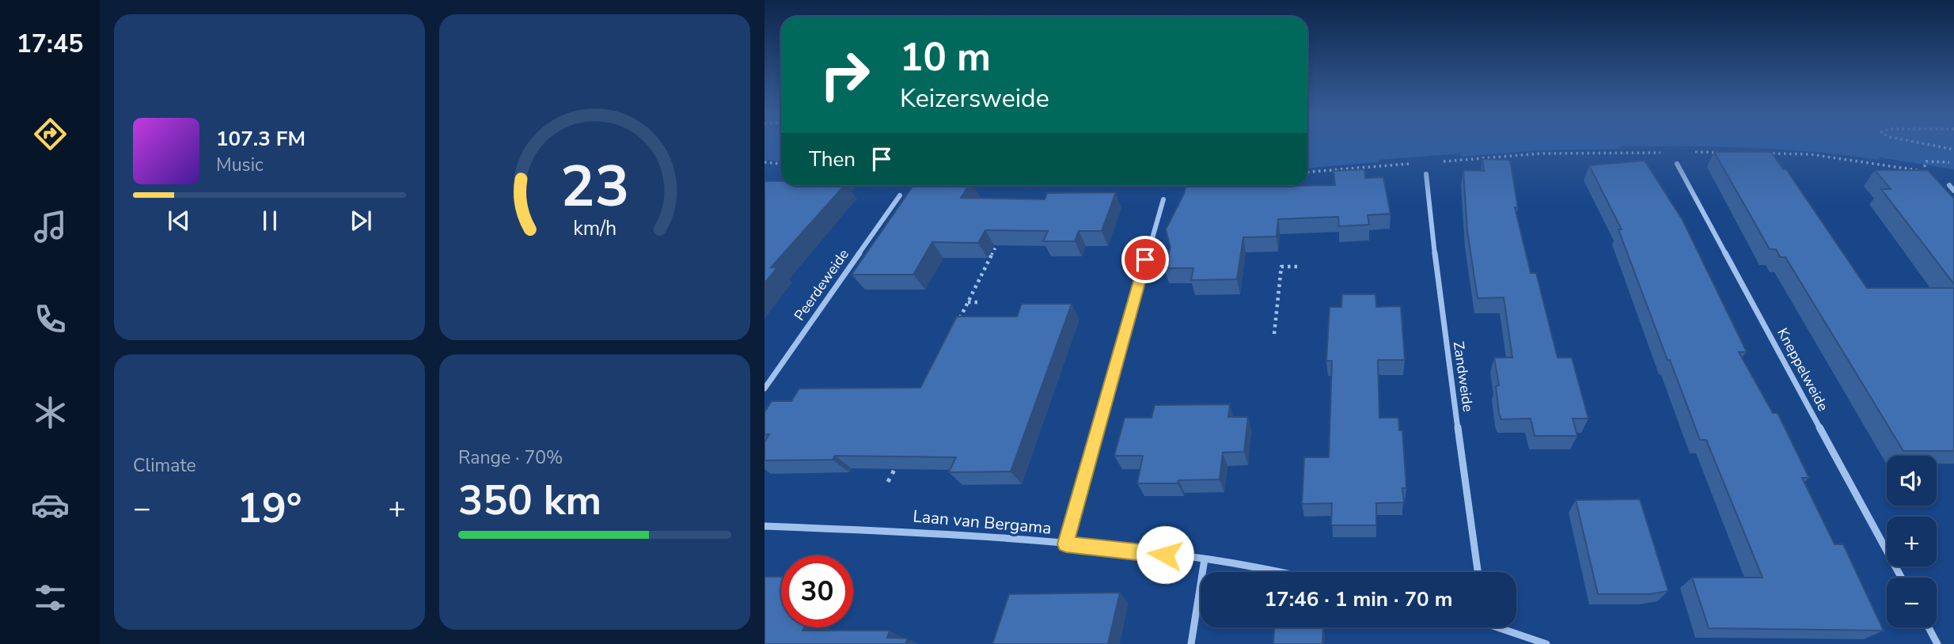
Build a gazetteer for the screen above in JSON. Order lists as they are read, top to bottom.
{
  "streets": {
    "street": [
      "Peerdeweide",
      "Kneppelweide",
      "Zandweide",
      "Laan van Bergama"
    ]
  },
  "page": {
    "tabs": "17:45",
    "turn": ["10 m", "Keizersweide"],
    "song": ["107.3 FM", "Music"],
    "then": "Then",
    "tile": [
      "Climate",
      ["Range · 70%", "350 km"]
    ],
    "map_buttons": ["+", "−"],
    "heat": ["−", "19°", "+"],
    "limit": "30",
    "trip": "17:46 · 1 min · 70 m",
    "gauge": ["23", "km/h"]
  }
}
